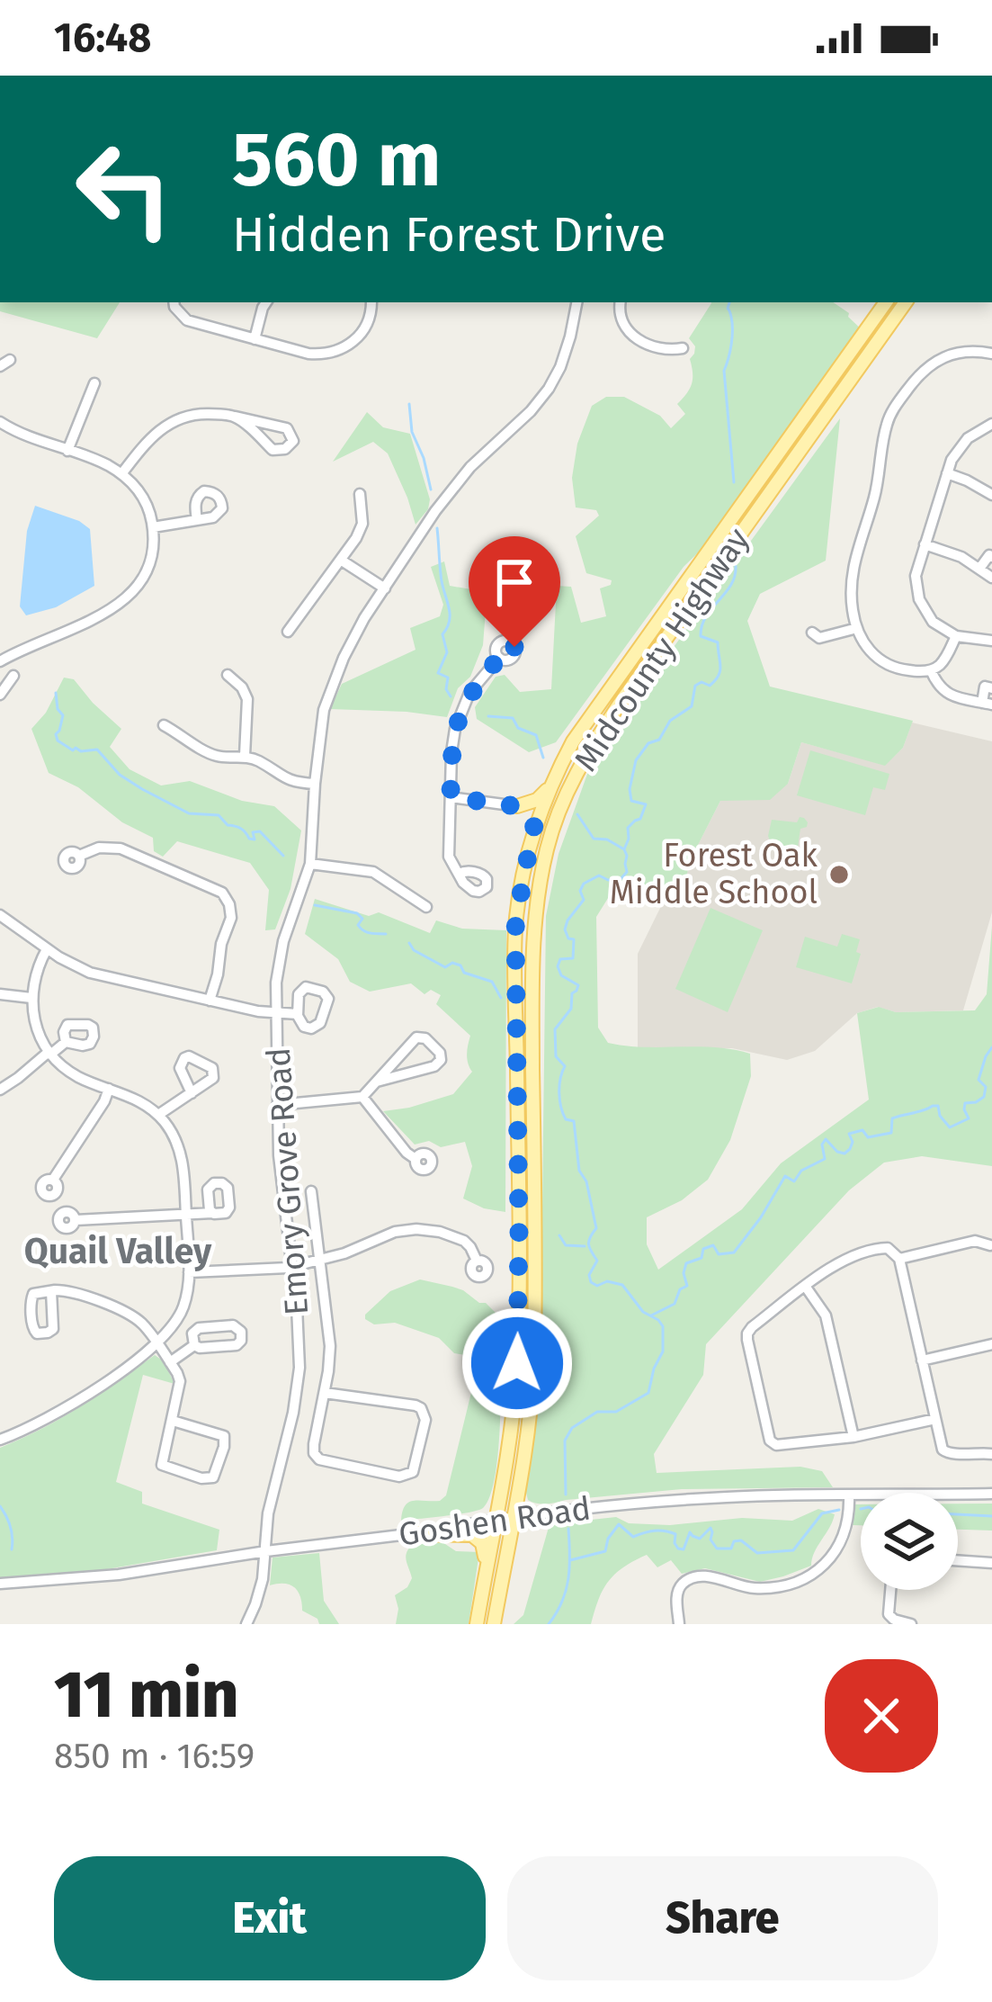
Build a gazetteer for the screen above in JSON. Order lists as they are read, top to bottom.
{
  "streets": {
    "main road": ["Midcounty Highway"],
    "street": ["Emory Grove Road", "Goshen Road"]
  },
  "crossings": [
    ["Midcounty Highway", "Goshen Road"],
    ["Emory Grove Road", "Goshen Road"]
  ],
  "districts": ["Quail Valley"],
  "places": ["Forest Oak Middle School"],
  "page": {
    "status": "16:48",
    "turn": ["560 m", "Hidden Forest Drive"],
    "heading": ["11 min", "850 m · 16:59"],
    "buttons": ["Exit", "Share"]
  }
}
